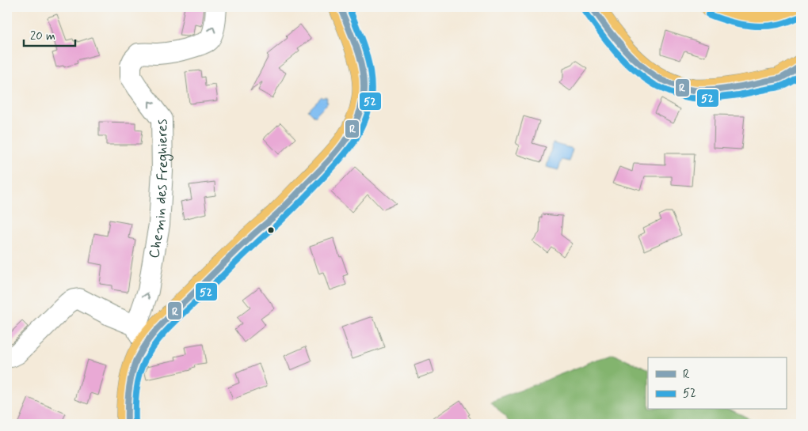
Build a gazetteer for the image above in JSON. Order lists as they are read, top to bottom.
{
  "streets": {
    "street": ["Chemin des Freghieres"]
  },
  "one_way": ["Chemin des Freghieres"],
  "lines": ["transit line R", "transit line 52"],
  "legend": ["R", "52"],
  "scale_bar": "20 m"
}
